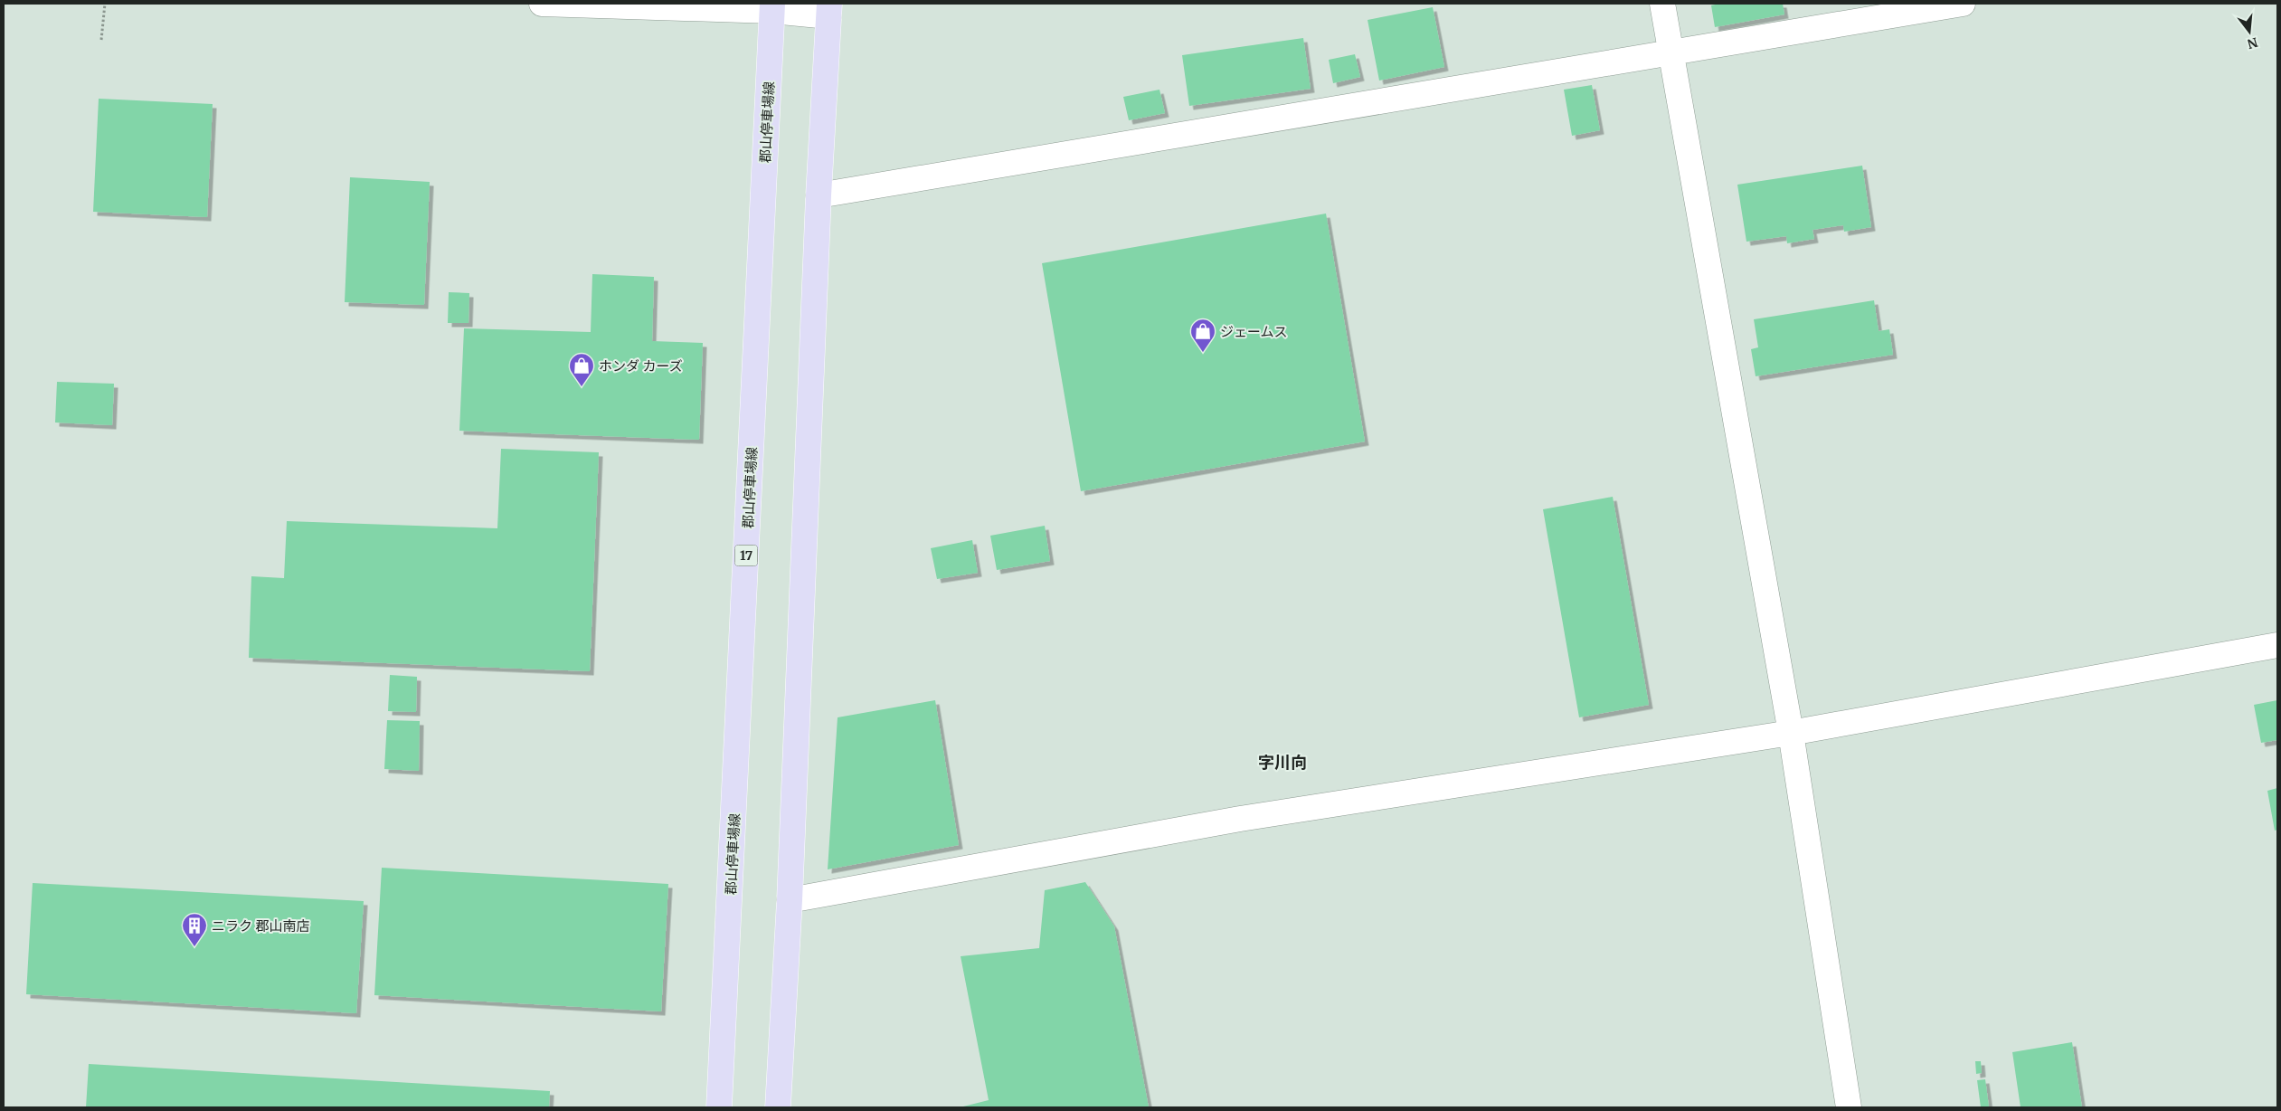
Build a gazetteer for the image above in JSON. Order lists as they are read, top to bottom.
{
  "streets": {
    "main road": ["郡山停車場線", "17"]
  },
  "districts": ["字川向"],
  "places": {
    "shop": ["ジェームス", "ホンダ カーズ"],
    "building": ["ニラク 郡山南店"]
  },
  "north": "bottom"
}
